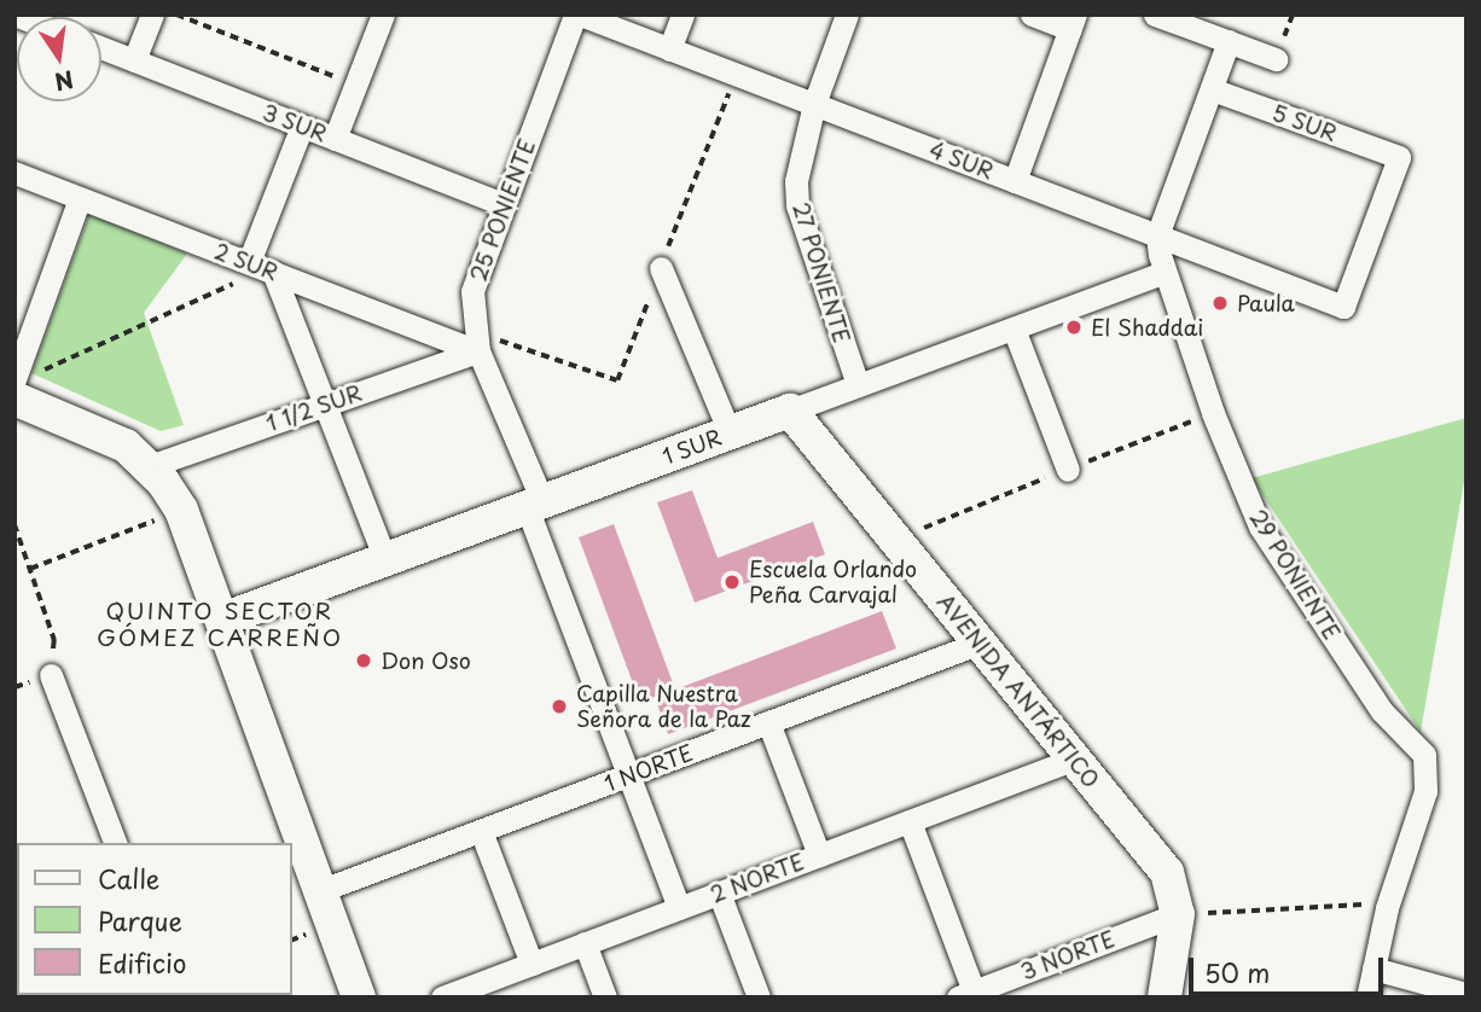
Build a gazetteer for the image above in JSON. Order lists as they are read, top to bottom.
{
  "streets": {
    "street": [
      "3 SUR",
      "5 SUR",
      "4 SUR",
      "25 PONIENTE",
      "2 SUR",
      "27 PONIENTE",
      "1 1/2 SUR",
      "1 SUR",
      "29 PONIENTE",
      "AVENIDA ANTÁRTICO",
      "1 NORTE",
      "2 NORTE",
      "3 NORTE"
    ]
  },
  "crossings": [
    ["3 SUR", "25 PONIENTE"],
    ["5 SUR", "4 SUR"],
    ["5 SUR", "29 PONIENTE"],
    ["4 SUR", "25 PONIENTE"],
    ["4 SUR", "27 PONIENTE"],
    ["4 SUR", "29 PONIENTE"],
    ["25 PONIENTE", "2 SUR"],
    ["25 PONIENTE", "1 1/2 SUR"],
    ["25 PONIENTE", "1 SUR"],
    ["25 PONIENTE", "1 NORTE"],
    ["25 PONIENTE", "2 NORTE"],
    ["2 SUR", "1 1/2 SUR"],
    ["27 PONIENTE", "1 SUR"],
    ["1 SUR", "29 PONIENTE"],
    ["1 SUR", "AVENIDA ANTÁRTICO"],
    ["AVENIDA ANTÁRTICO", "1 NORTE"],
    ["AVENIDA ANTÁRTICO", "2 NORTE"],
    ["AVENIDA ANTÁRTICO", "3 NORTE"]
  ],
  "districts": ["QUINTO SECTOR GÓMEZ CARREÑO"],
  "places": [
    "Paula",
    "El Shaddai",
    "Escuela Orlando Peña Carvajal",
    "Don Oso",
    "Capilla Nuestra Señora de la Paz"
  ],
  "legend": ["Calle", "Parque", "Edificio"],
  "scale_bar": "50 m",
  "north": "bottom"
}
